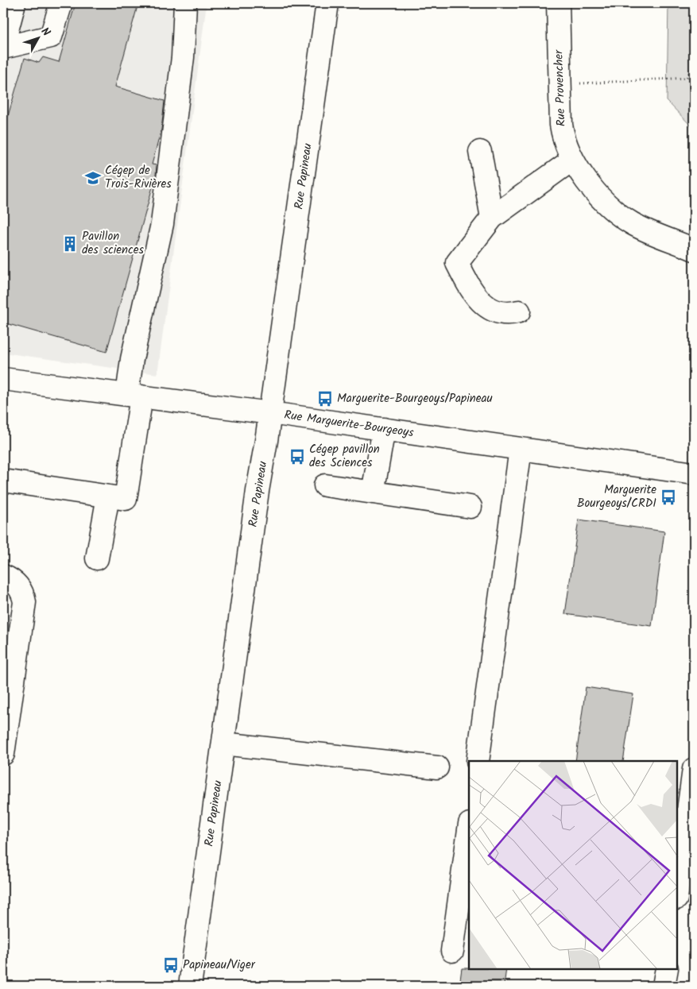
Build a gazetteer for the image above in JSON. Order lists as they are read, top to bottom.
{
  "streets": {
    "street": ["Rue Provencher", "Rue Papineau", "Rue Marguerite-Bourgeoys"]
  },
  "crossings": [
    ["Rue Papineau", "Rue Marguerite-Bourgeoys"]
  ],
  "places": {
    "school or university": ["Cégep de Trois-Rivières"],
    "building": ["Pavillon des sciences"],
    "bus stop": [
      "Marguerite-Bourgeoys/Papineau",
      "Cégep pavillon des Sciences",
      "Marguerite Bourgeoys/CRDI",
      "Papineau/Viger"
    ]
  },
  "north": "top right"
}
